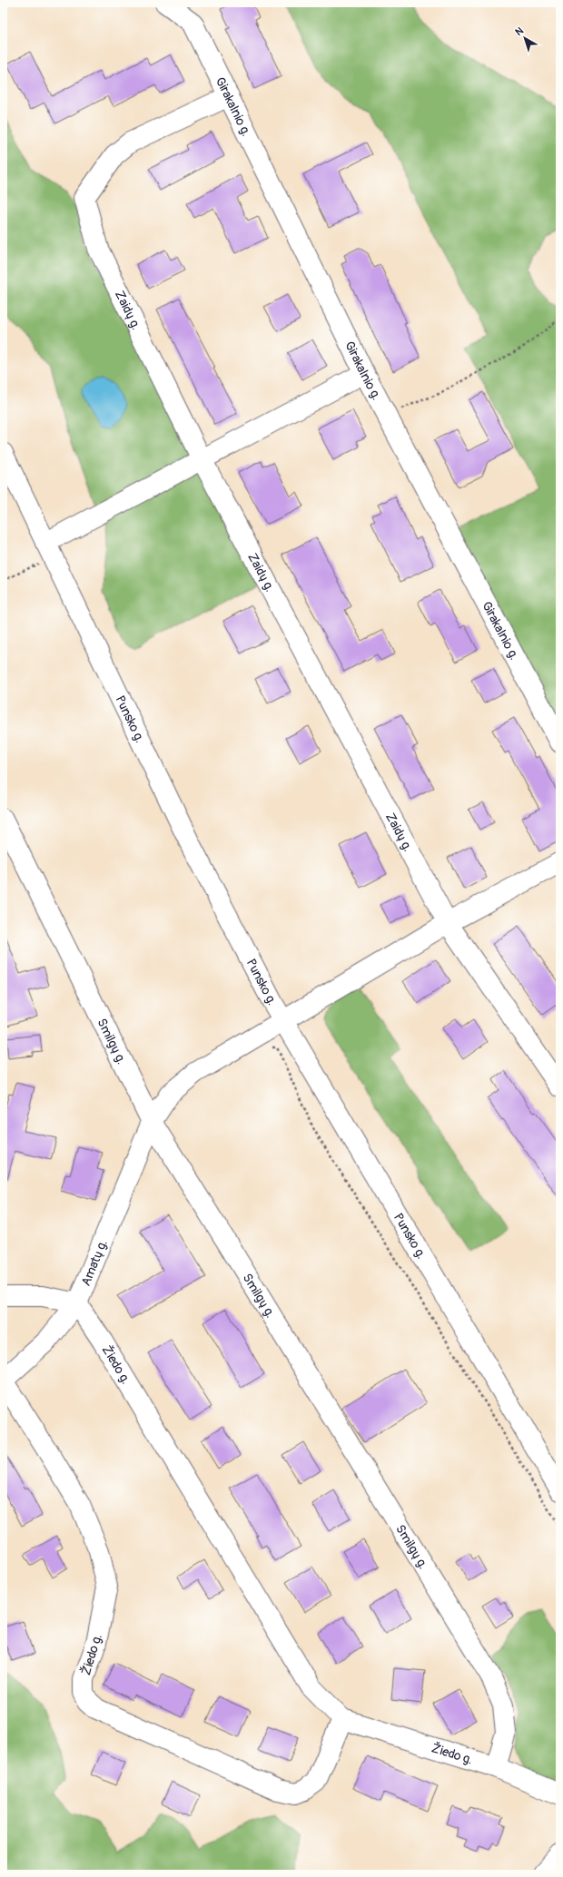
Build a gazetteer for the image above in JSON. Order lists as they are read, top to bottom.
{
  "streets": {
    "street": [
      "Girakalnio g.",
      "Zaidų g.",
      "Punsko g.",
      "Smilgų g.",
      "Amatų g.",
      "Žiedo g."
    ]
  },
  "crossings": [
    ["Girakalnio g.", "Zaidų g."],
    ["Zaidų g.", "Amatų g."],
    ["Punsko g.", "Amatų g."],
    ["Smilgų g.", "Amatų g."],
    ["Smilgų g.", "Žiedo g."],
    ["Amatų g.", "Žiedo g."]
  ],
  "north": "top left"
}
